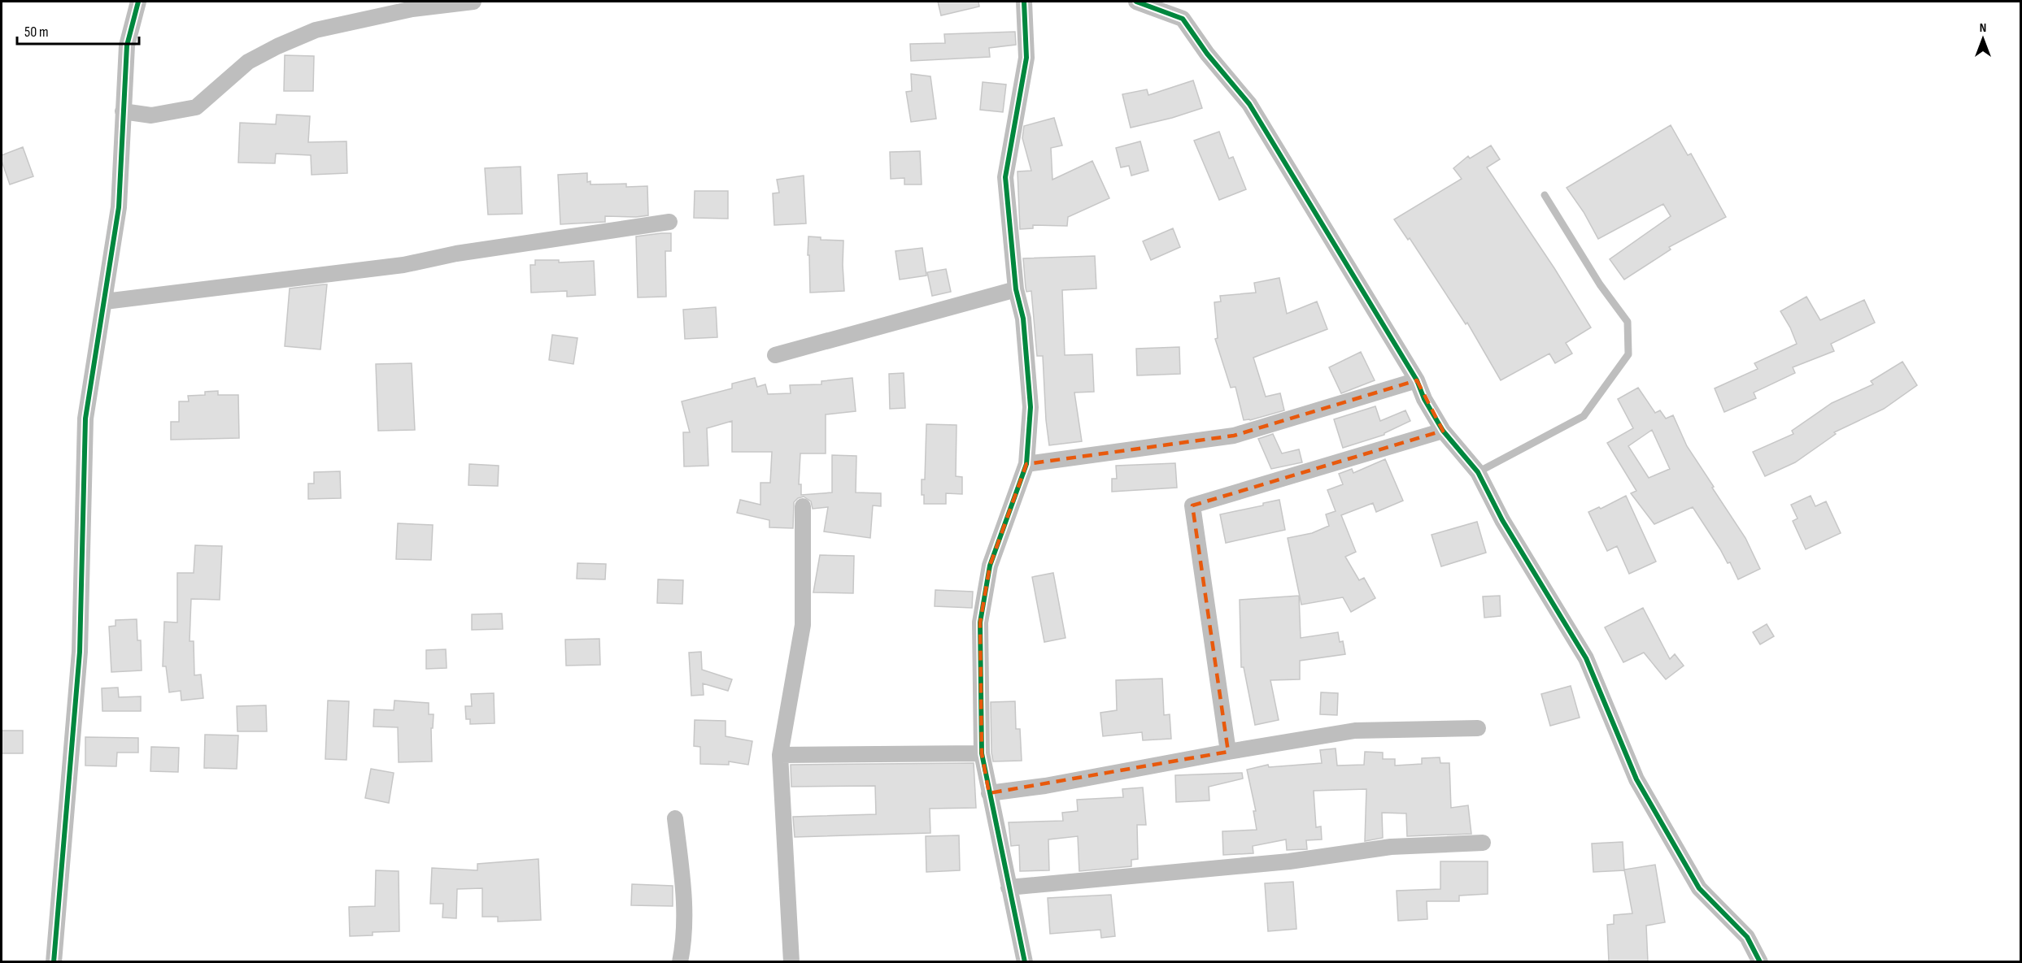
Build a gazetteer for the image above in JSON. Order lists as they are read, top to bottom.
{
  "scale_bar": "50 m",
  "north": "top"
}
